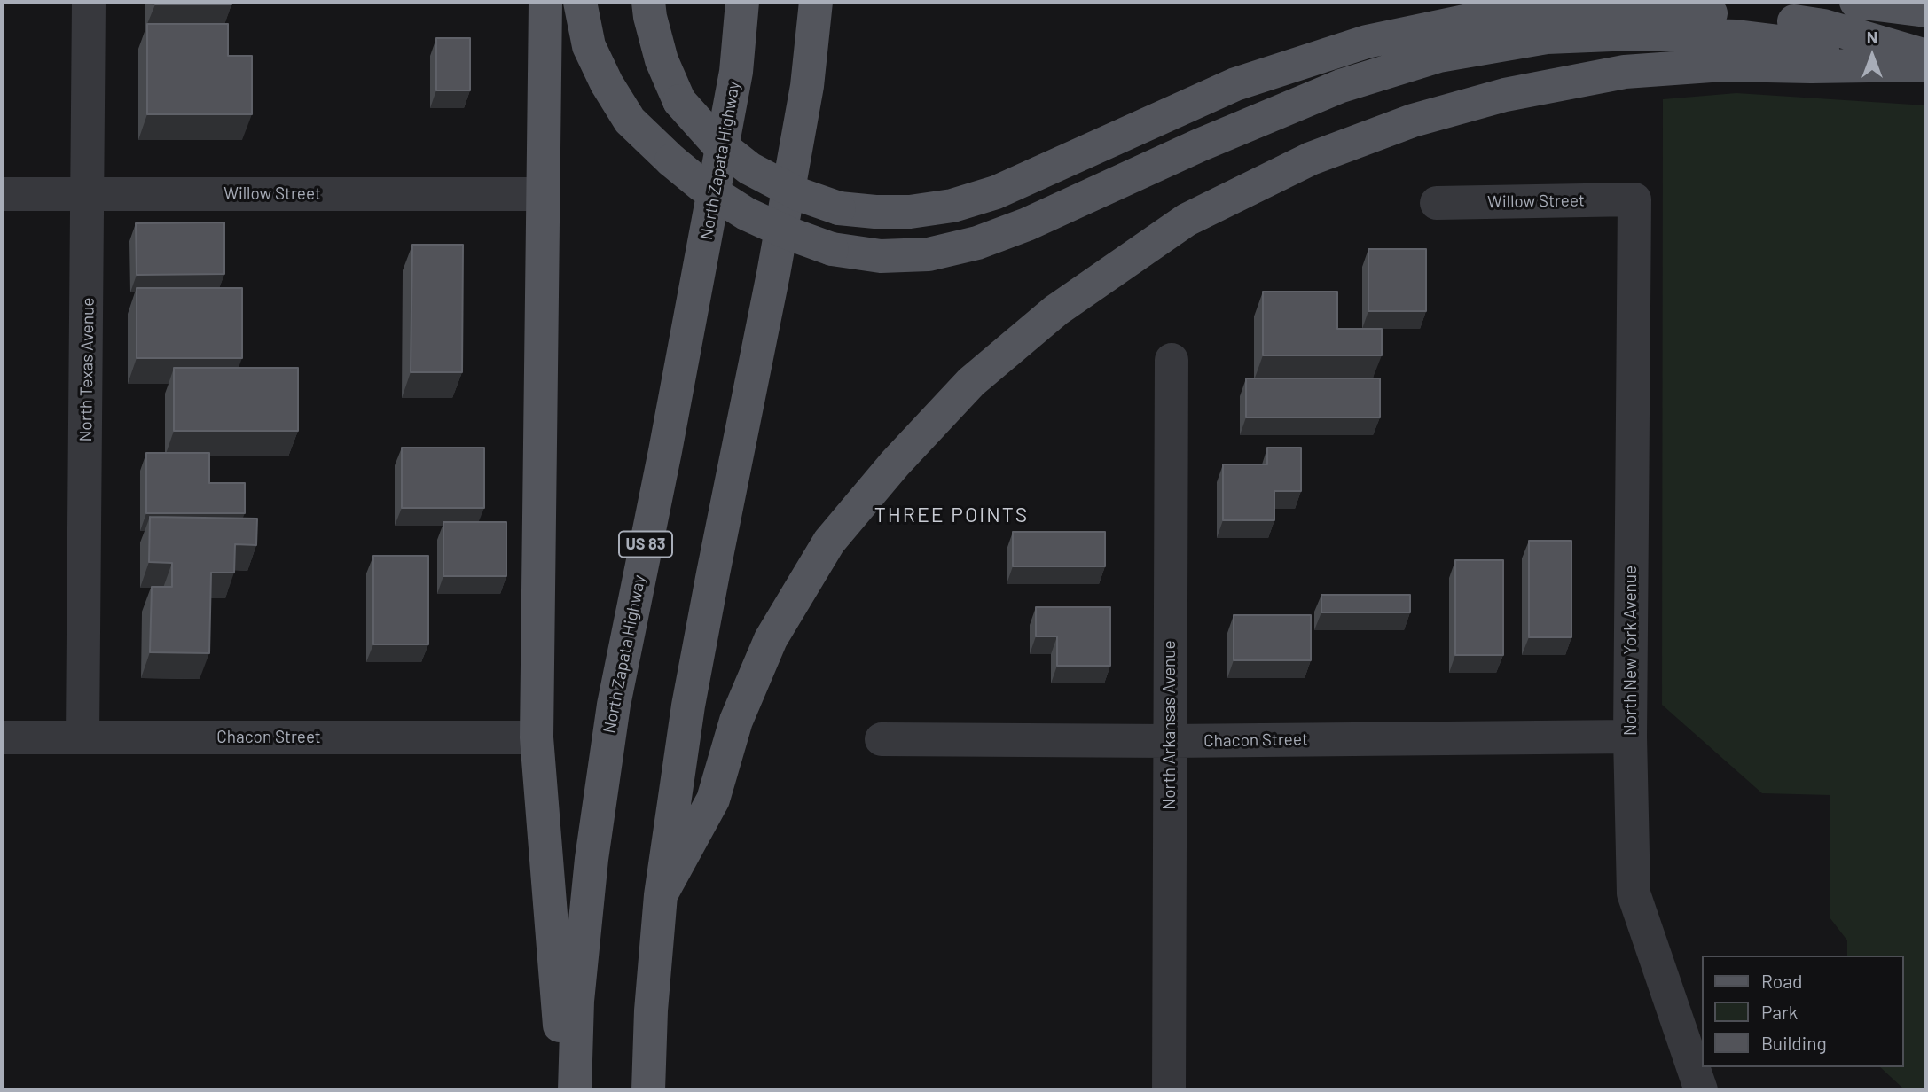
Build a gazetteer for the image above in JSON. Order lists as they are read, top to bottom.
{
  "streets": {
    "main road": ["North Zapata Highway", "US 83"],
    "street": [
      "Willow Street",
      "North Texas Avenue",
      "North New York Avenue",
      "North Arkansas Avenue",
      "Chacon Street"
    ]
  },
  "crossings": [
    ["Willow Street", "North Texas Avenue"],
    ["Willow Street", "North New York Avenue"],
    ["North Texas Avenue", "Chacon Street"],
    ["North New York Avenue", "Chacon Street"],
    ["North Arkansas Avenue", "Chacon Street"]
  ],
  "districts": ["THREE POINTS"],
  "legend": ["Road", "Park", "Building"],
  "north": "top"
}
